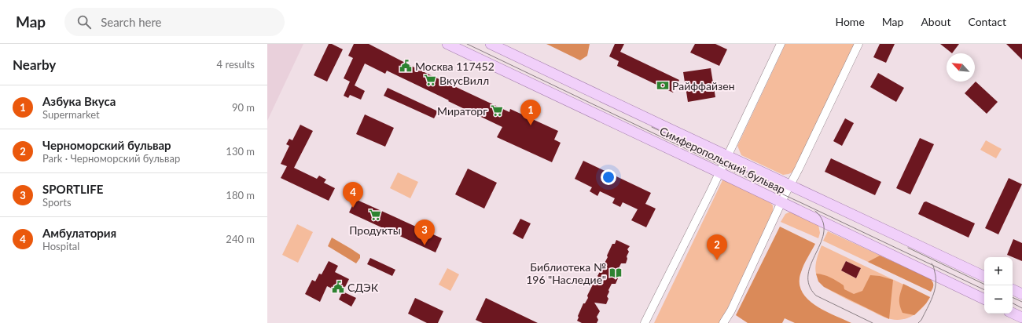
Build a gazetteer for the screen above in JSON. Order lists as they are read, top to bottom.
{
  "streets": {
    "main road": ["Симферопольский бульвар"]
  },
  "places": {
    "public building": ["Москва 117452", "СДЭК"],
    "supermarket": ["ВкусВилл", "Мираторг", "Продукты"],
    "bank": ["Райффайзен"],
    "library": ["Библиотека № 196 \"Наследие\""]
  },
  "north": "top left",
  "page": {
    "header": "Map",
    "search": "Search here",
    "nav": [
      "Home",
      "Map",
      "About",
      "Contact"
    ],
    "heading": ["Nearby", "4 results"],
    "list": [
      {
        "mark": "1",
        "name": "Азбука Вкуса",
        "note": "Supermarket",
        "value": "90 m"
      },
      {
        "mark": "2",
        "name": "Черноморский бульвар",
        "note": "Park · Черноморский бульвар",
        "value": "130 m"
      },
      {
        "mark": "3",
        "name": "SPORTLIFE",
        "note": "Sports",
        "value": "180 m"
      },
      {
        "mark": "4",
        "name": "Амбулатория",
        "note": "Hospital",
        "value": "240 m"
      }
    ],
    "pins": [
      "1",
      "4",
      "3",
      "2"
    ],
    "map_buttons": ["+", "−"]
  }
}
